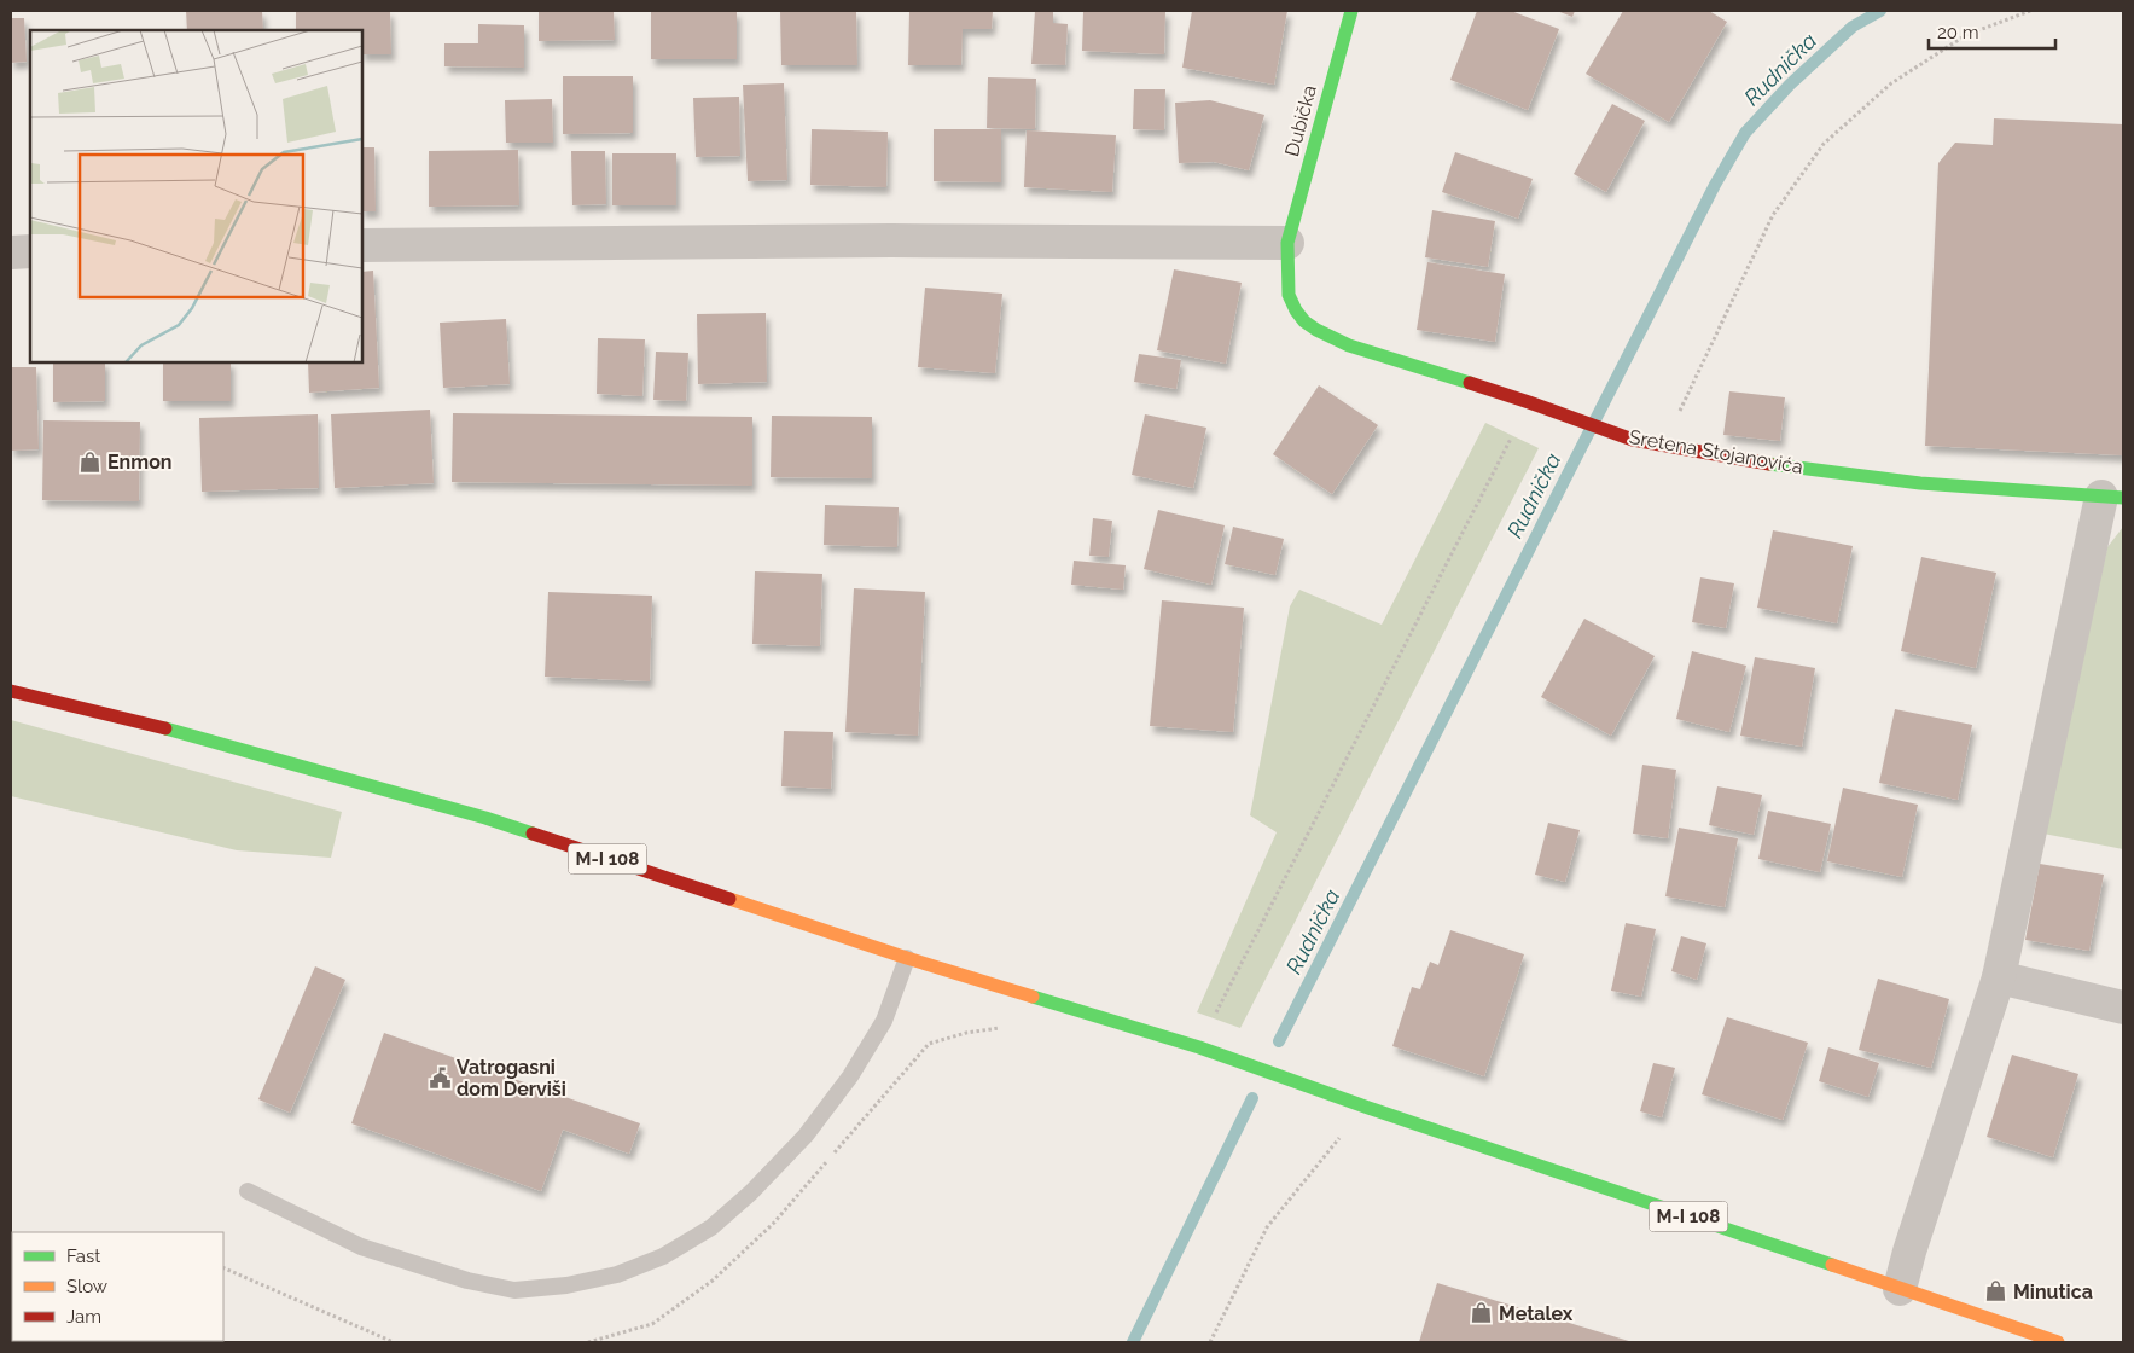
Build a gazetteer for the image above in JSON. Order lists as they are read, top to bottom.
{
  "streets": {
    "main road": ["Dubička", "Sretena Stojanovića", "M-I 108"]
  },
  "crossings": [
    ["Dubička", "Sretena Stojanovića"]
  ],
  "water": ["Rudnička"],
  "places": {
    "shop": ["Enmon", "Minutica", "Metalex"],
    "public building": ["Vatrogasni dom Derviši"]
  },
  "legend": ["Fast", "Slow", "Jam"],
  "scale_bar": "20 m"
}
